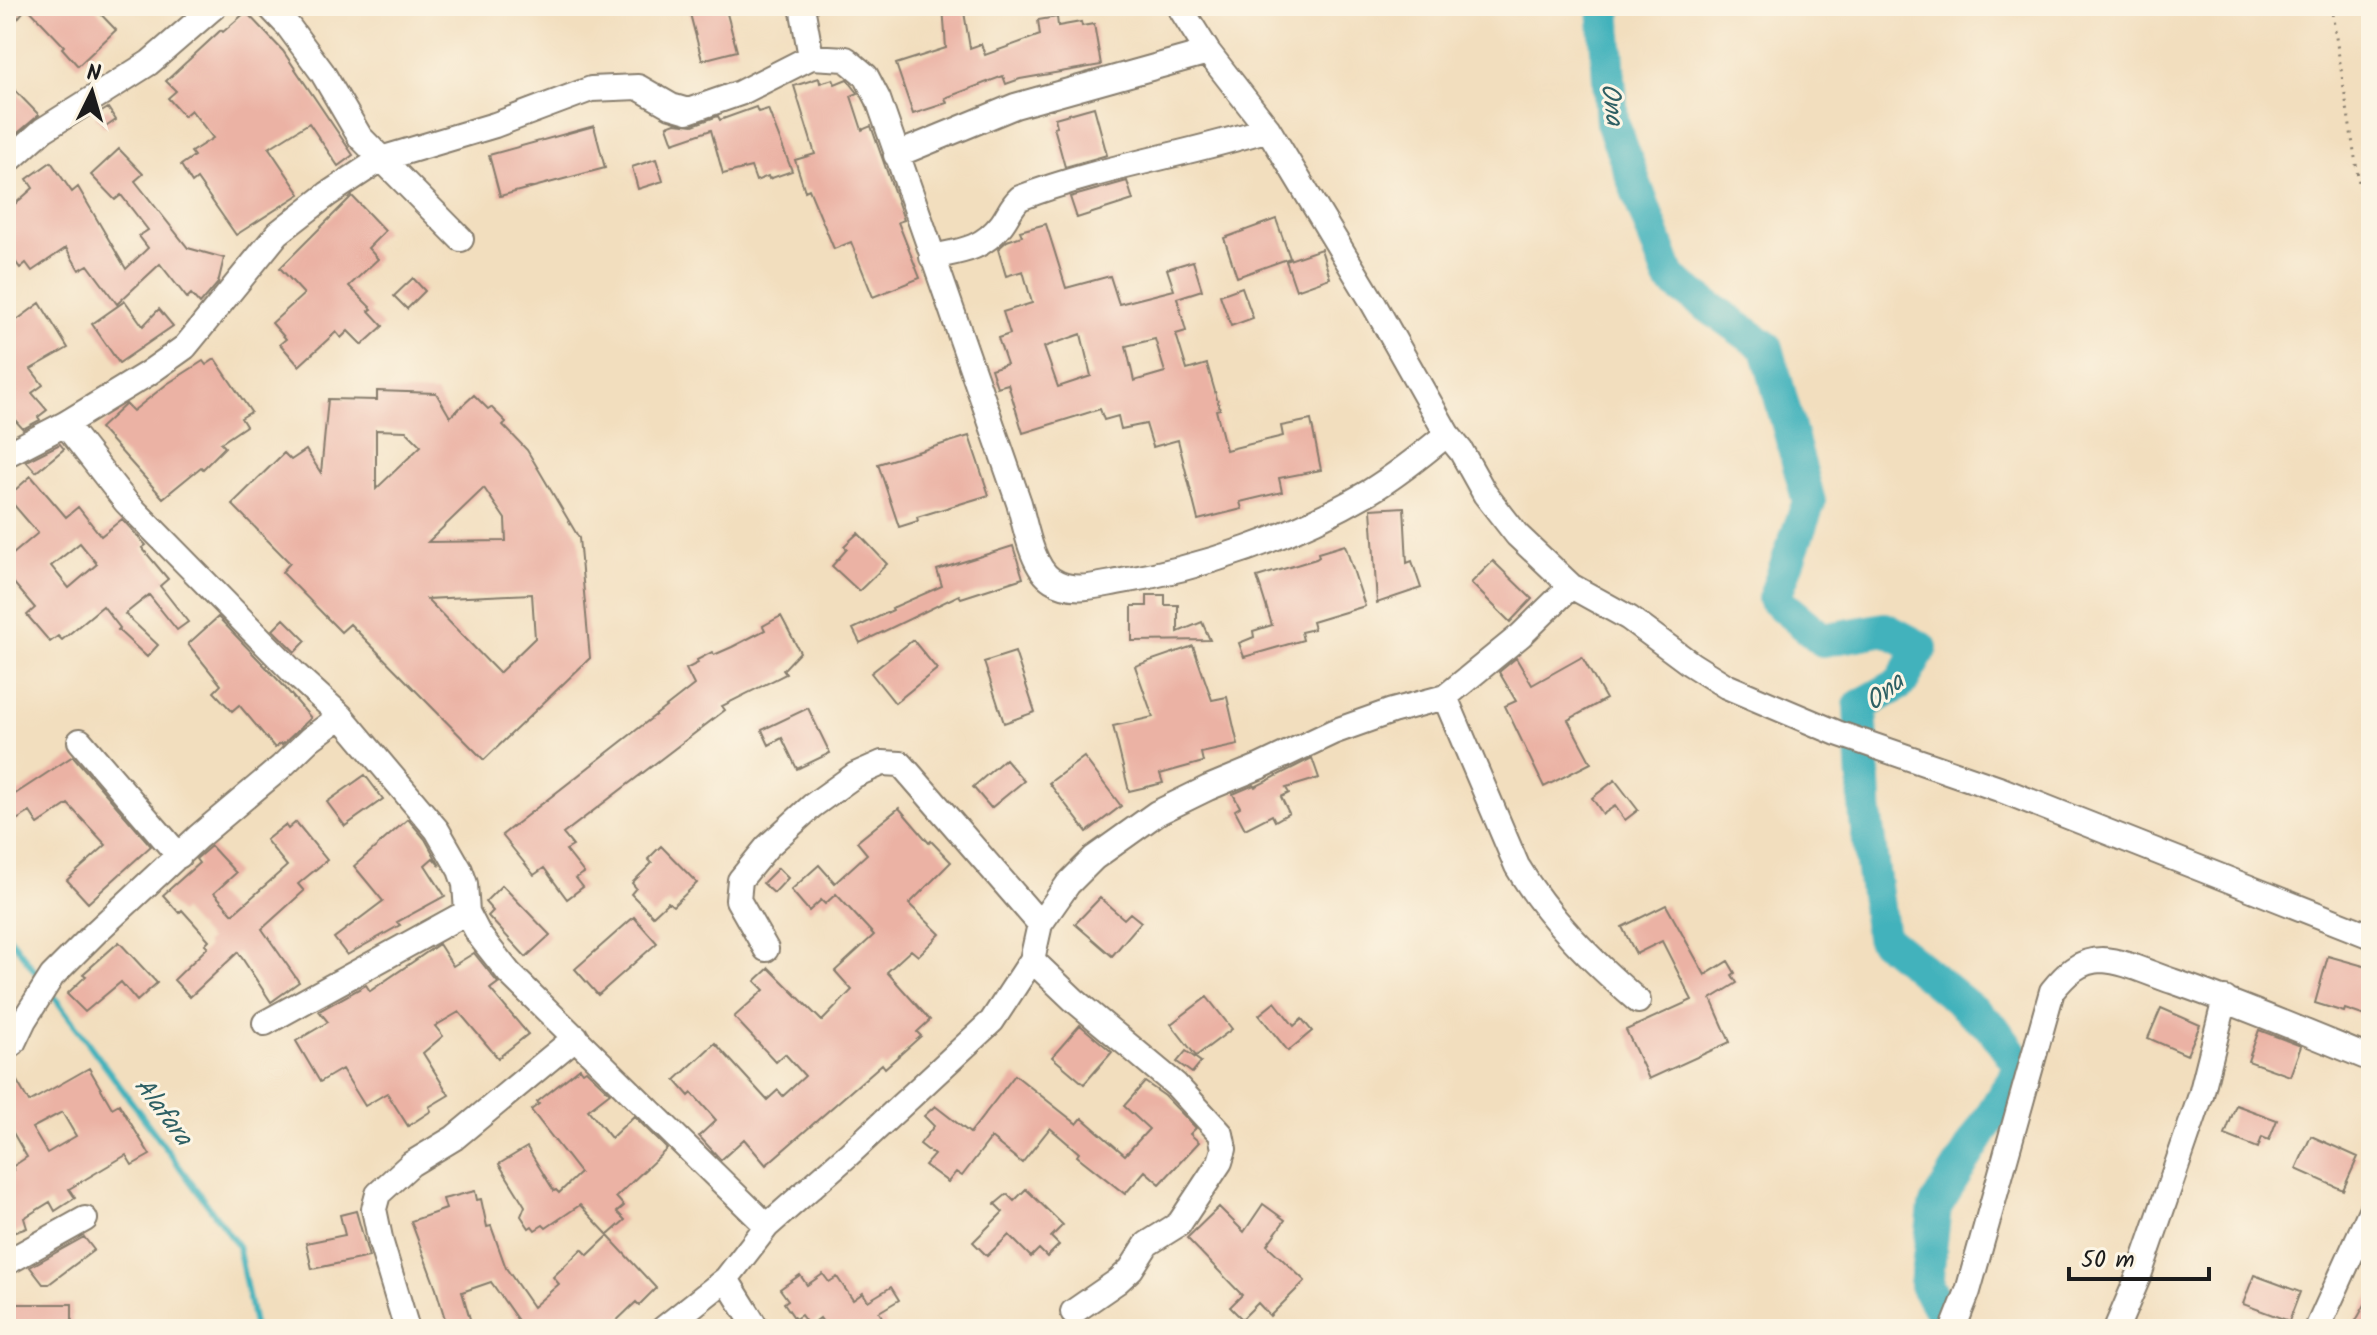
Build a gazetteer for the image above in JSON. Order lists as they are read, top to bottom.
{
  "water": ["Ona", "Alafara"],
  "scale_bar": "50 m",
  "north": "top"
}
